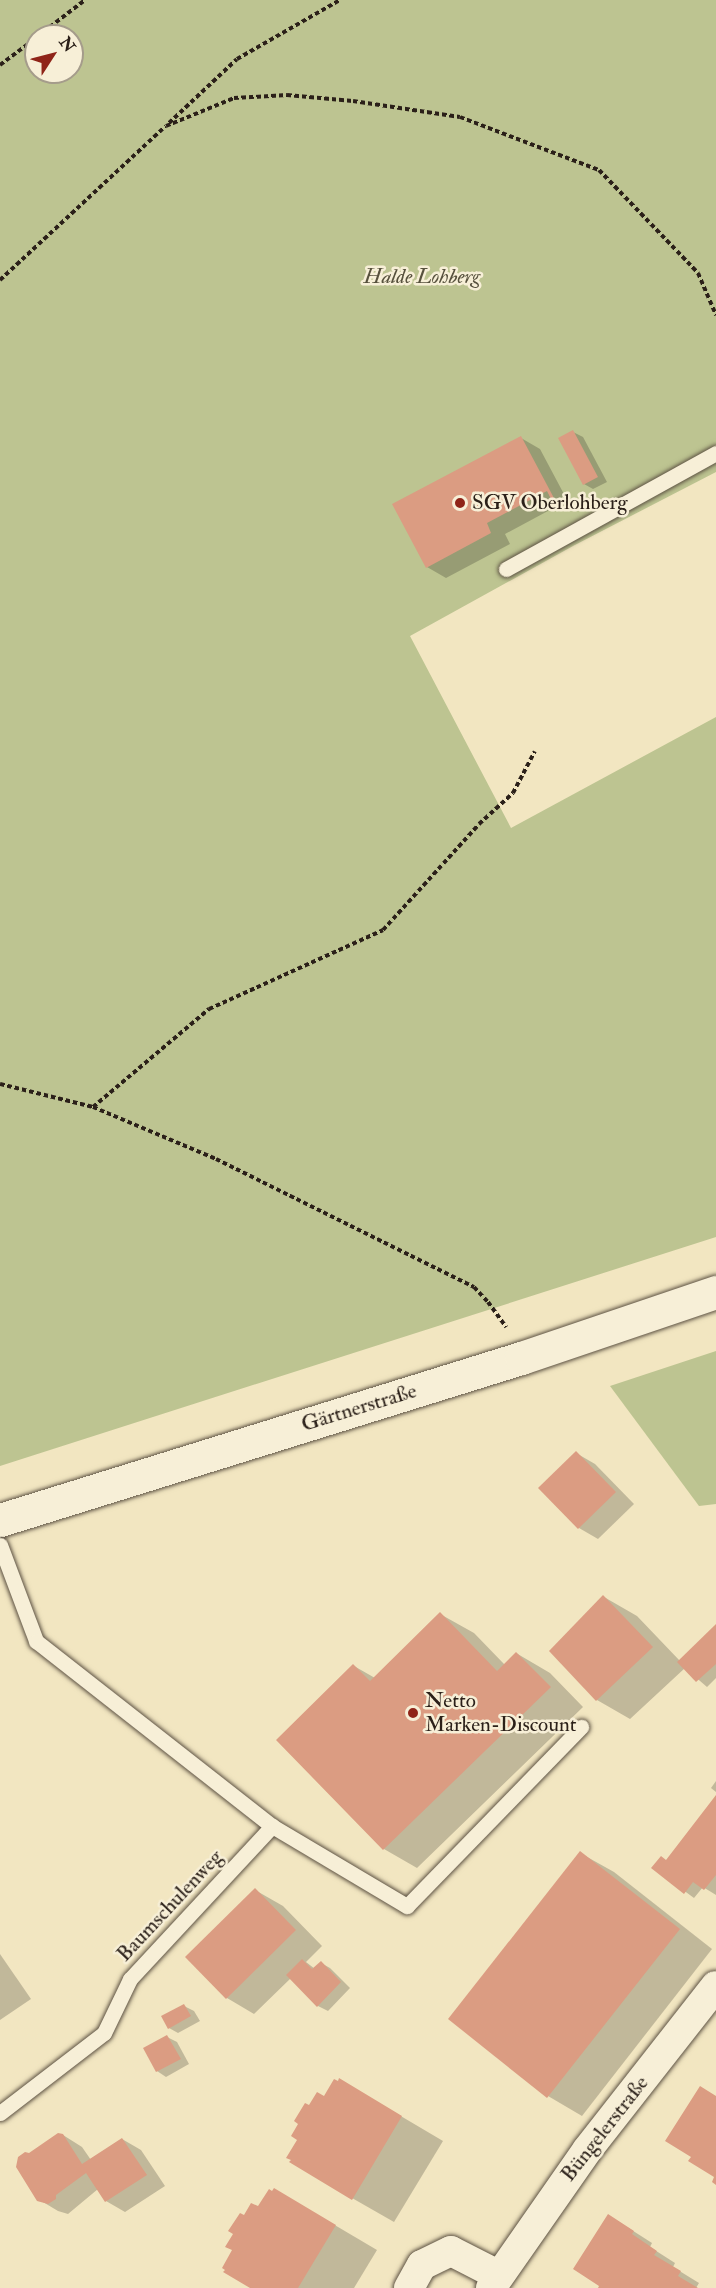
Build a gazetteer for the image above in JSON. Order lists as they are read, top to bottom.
{
  "streets": {
    "main road": ["Gärtnerstraße"],
    "street": ["Büngelerstraße"],
    "lane": ["Baumschulenweg"]
  },
  "parks": ["Halde Lohberg"],
  "places": ["SGV Oberlohberg", "Netto Marken-Discount"],
  "north": "top right"
}
